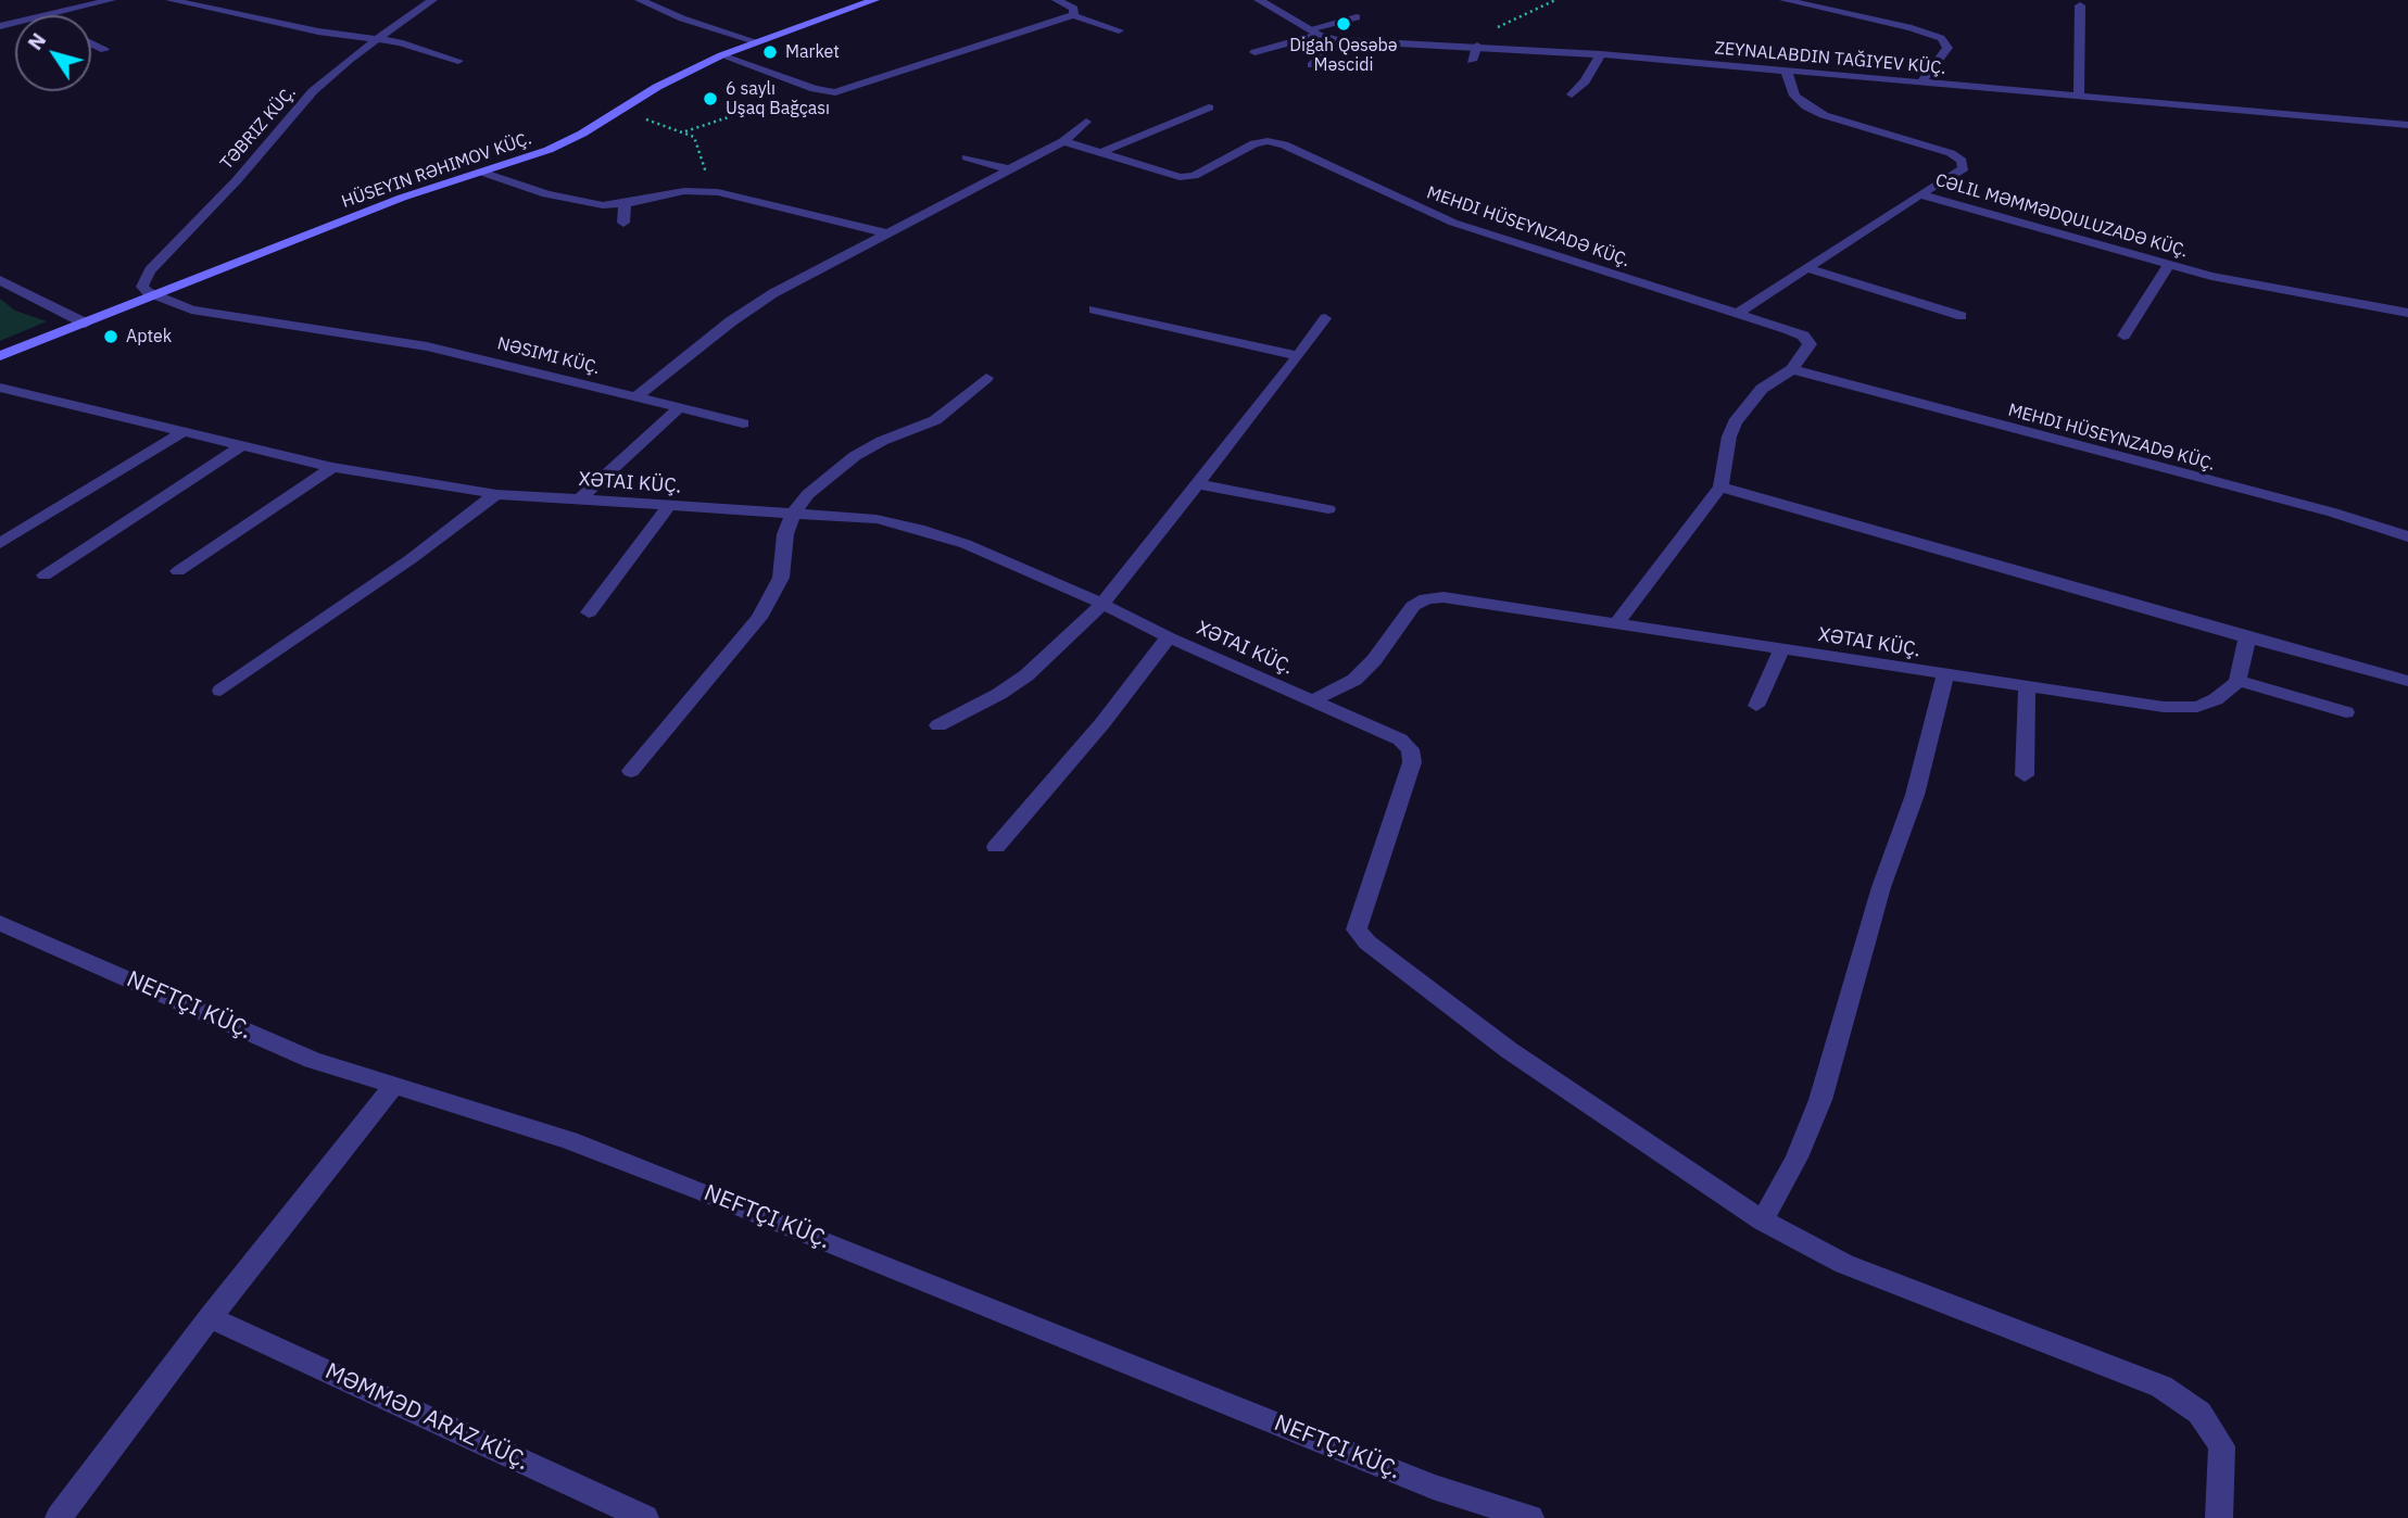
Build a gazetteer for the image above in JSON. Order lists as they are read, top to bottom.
{
  "streets": {
    "main road": ["HÜSEYIN RƏHIMOV KÜÇ."],
    "street": [
      "TƏBRIZ KÜÇ.",
      "CƏLIL MƏMMƏDQULUZADƏ KÜÇ.",
      "MEHDI HÜSEYNZADƏ KÜÇ.",
      "NƏSIMI KÜÇ.",
      "XƏTAI KÜÇ.",
      "NEFTÇI KÜÇ.",
      "MƏMMƏD ARAZ KÜÇ."
    ]
  },
  "crossings": [
    ["TƏBRIZ KÜÇ.", "HÜSEYIN RƏHIMOV KÜÇ."],
    ["TƏBRIZ KÜÇ.", "NƏSIMI KÜÇ."],
    ["HÜSEYIN RƏHIMOV KÜÇ.", "NƏSIMI KÜÇ."]
  ],
  "places": [
    "Digah Qəsəbə Məscidi",
    "Market",
    "6 saylı Uşaq Bağçası",
    "Aptek"
  ],
  "north": "top left"
}
